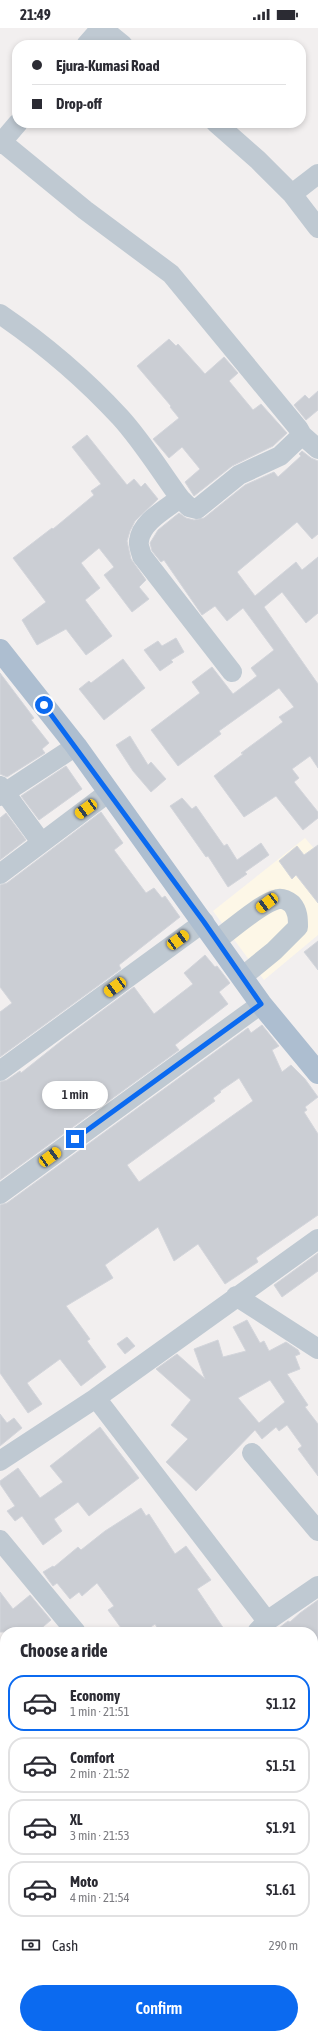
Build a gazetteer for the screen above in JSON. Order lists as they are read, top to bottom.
{
  "page": {
    "status": "21:49",
    "banner": ["Ejura-Kumasi Road", "Drop-off"],
    "bubble": "1 min",
    "heading": "Choose a ride",
    "list": [
      {
        "name": "Economy",
        "note": "1 min · 21:51",
        "value": "$1.12"
      },
      {
        "name": "Comfort",
        "note": "2 min · 21:52",
        "value": "$1.51"
      },
      {
        "name": "XL",
        "note": "3 min · 21:53",
        "value": "$1.91"
      },
      {
        "name": "Moto",
        "note": "4 min · 21:54",
        "value": "$1.61"
      }
    ],
    "pay": ["Cash", "290 m"],
    "buttons": "Confirm"
  }
}
